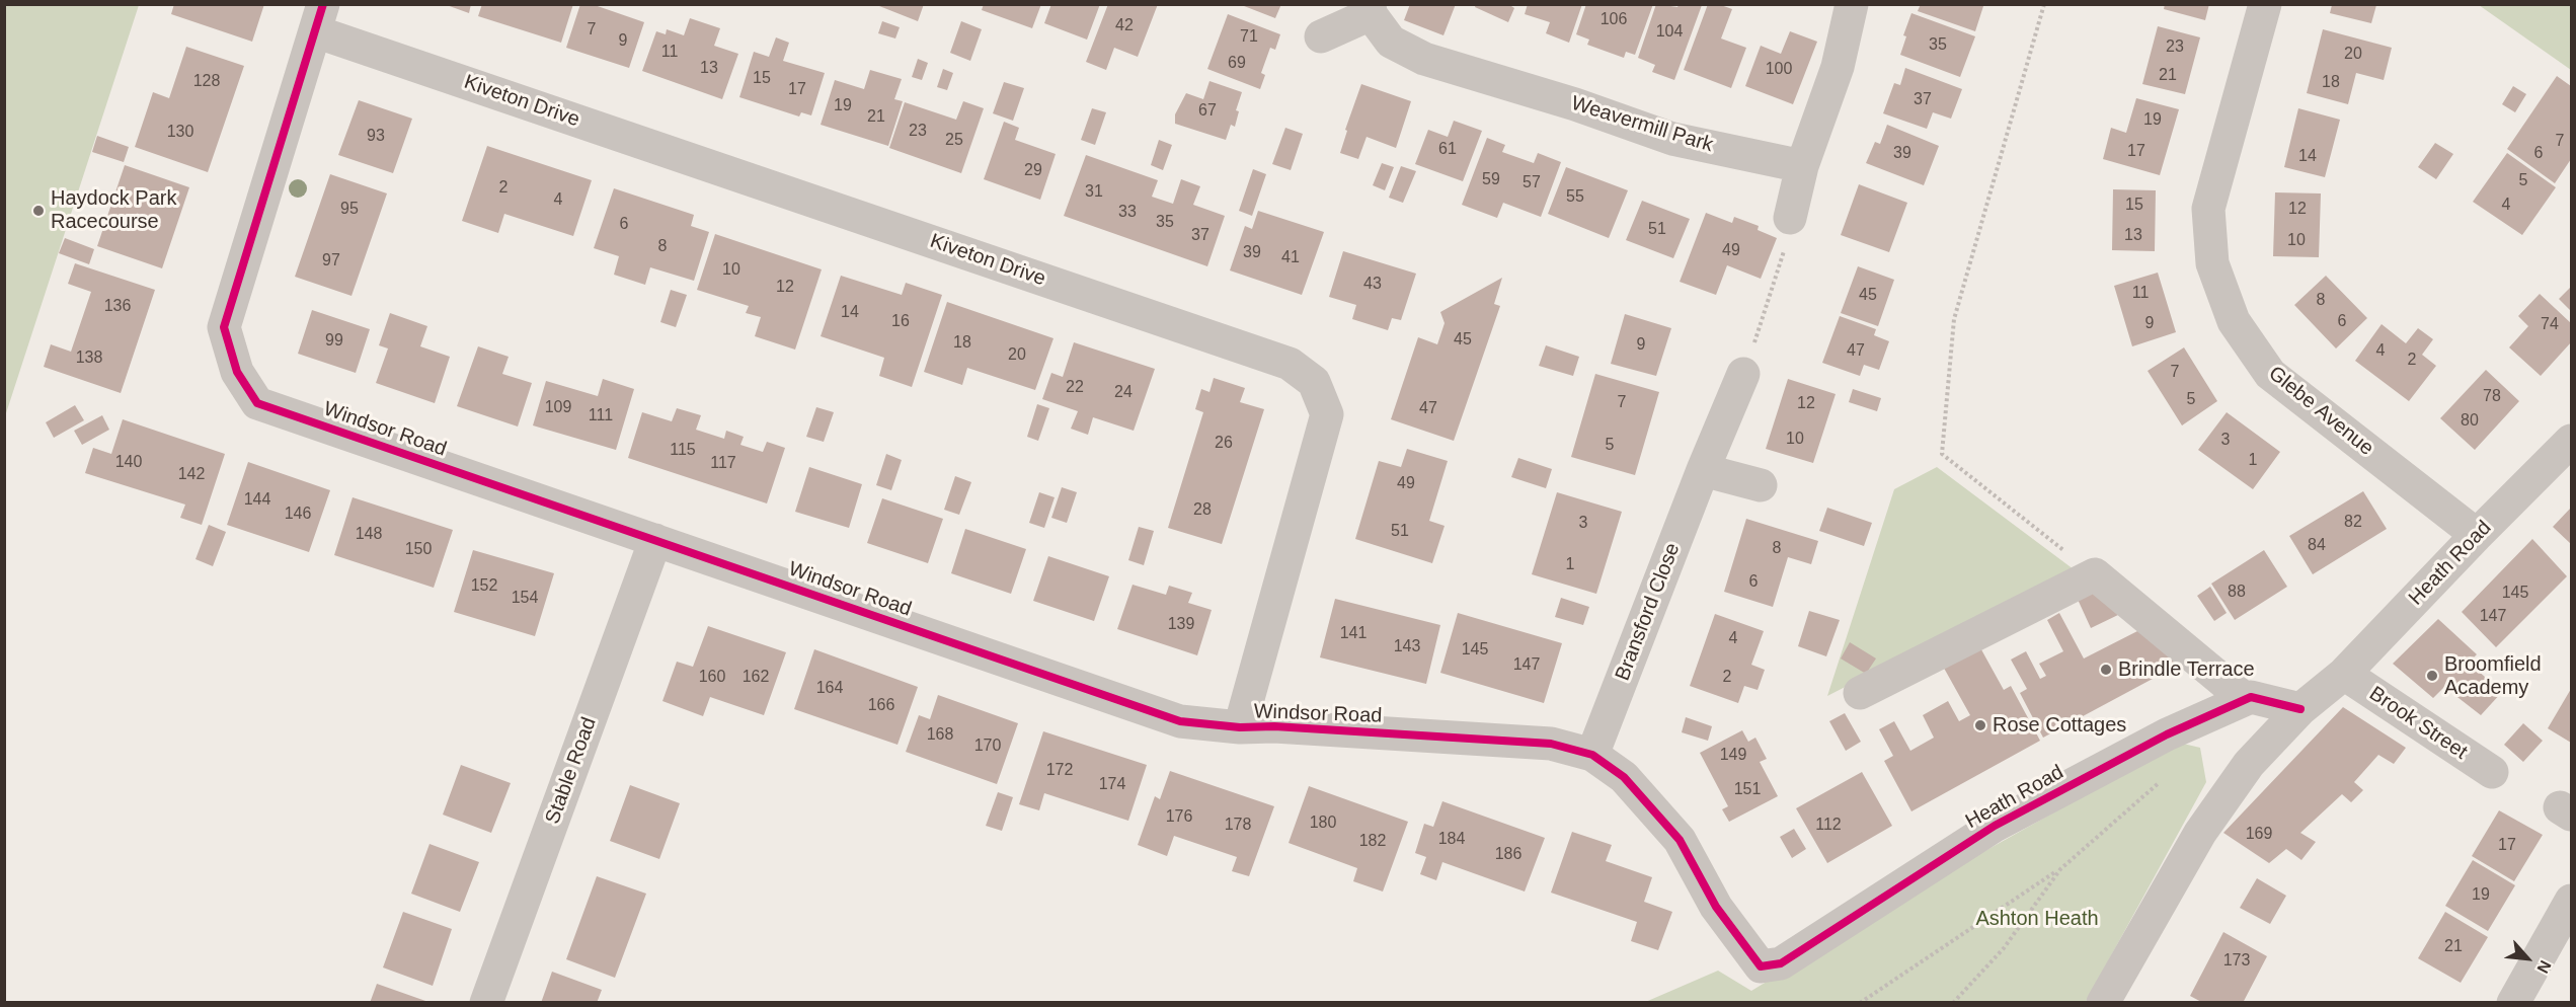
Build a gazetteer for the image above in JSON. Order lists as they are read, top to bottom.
{
  "streets": {
    "street": [
      "Kiveton Drive",
      "Weavermill Park",
      "Glebe Avenue",
      "Windsor Road",
      "Heath Road",
      "Bransford Close",
      "Brook Street",
      "Stable Road"
    ]
  },
  "crossings": [
    ["Kiveton Drive", "Windsor Road"],
    ["Glebe Avenue", "Heath Road"],
    ["Windsor Road", "Heath Road"],
    ["Windsor Road", "Bransford Close"],
    ["Windsor Road", "Stable Road"],
    ["Heath Road", "Brook Street"]
  ],
  "parks": ["Ashton Heath"],
  "places": [
    "Haydock Park Racecourse",
    "Brindle Terrace",
    "Broomfield Academy",
    "Rose Cottages"
  ],
  "house_numbers": [
    "106",
    "42",
    "7",
    "104",
    "71",
    "9",
    "35",
    "23",
    "11",
    "20",
    "69",
    "13",
    "100",
    "21",
    "15",
    "128",
    "18",
    "17",
    "37",
    "19",
    "67",
    "21",
    "19",
    "23",
    "130",
    "93",
    "25",
    "7",
    "61",
    "17",
    "39",
    "6",
    "14",
    "29",
    "59",
    "5",
    "57",
    "2",
    "31",
    "55",
    "4",
    "15",
    "4",
    "95",
    "12",
    "33",
    "35",
    "6",
    "51",
    "37",
    "13",
    "10",
    "8",
    "49",
    "39",
    "41",
    "97",
    "10",
    "43",
    "12",
    "11",
    "45",
    "8",
    "136",
    "14",
    "16",
    "6",
    "9",
    "74",
    "45",
    "99",
    "18",
    "9",
    "47",
    "4",
    "20",
    "138",
    "2",
    "7",
    "22",
    "24",
    "78",
    "5",
    "7",
    "12",
    "109",
    "47",
    "111",
    "80",
    "10",
    "3",
    "26",
    "5",
    "115",
    "1",
    "140",
    "117",
    "142",
    "49",
    "144",
    "28",
    "146",
    "82",
    "3",
    "51",
    "148",
    "84",
    "8",
    "150",
    "1",
    "6",
    "152",
    "88",
    "145",
    "154",
    "147",
    "139",
    "141",
    "4",
    "143",
    "145",
    "147",
    "160",
    "162",
    "2",
    "164",
    "166",
    "168",
    "170",
    "149",
    "172",
    "174",
    "151",
    "176",
    "180",
    "178",
    "112",
    "169",
    "184",
    "182",
    "17",
    "186",
    "19",
    "21",
    "173"
  ],
  "north": "bottom right"
}
